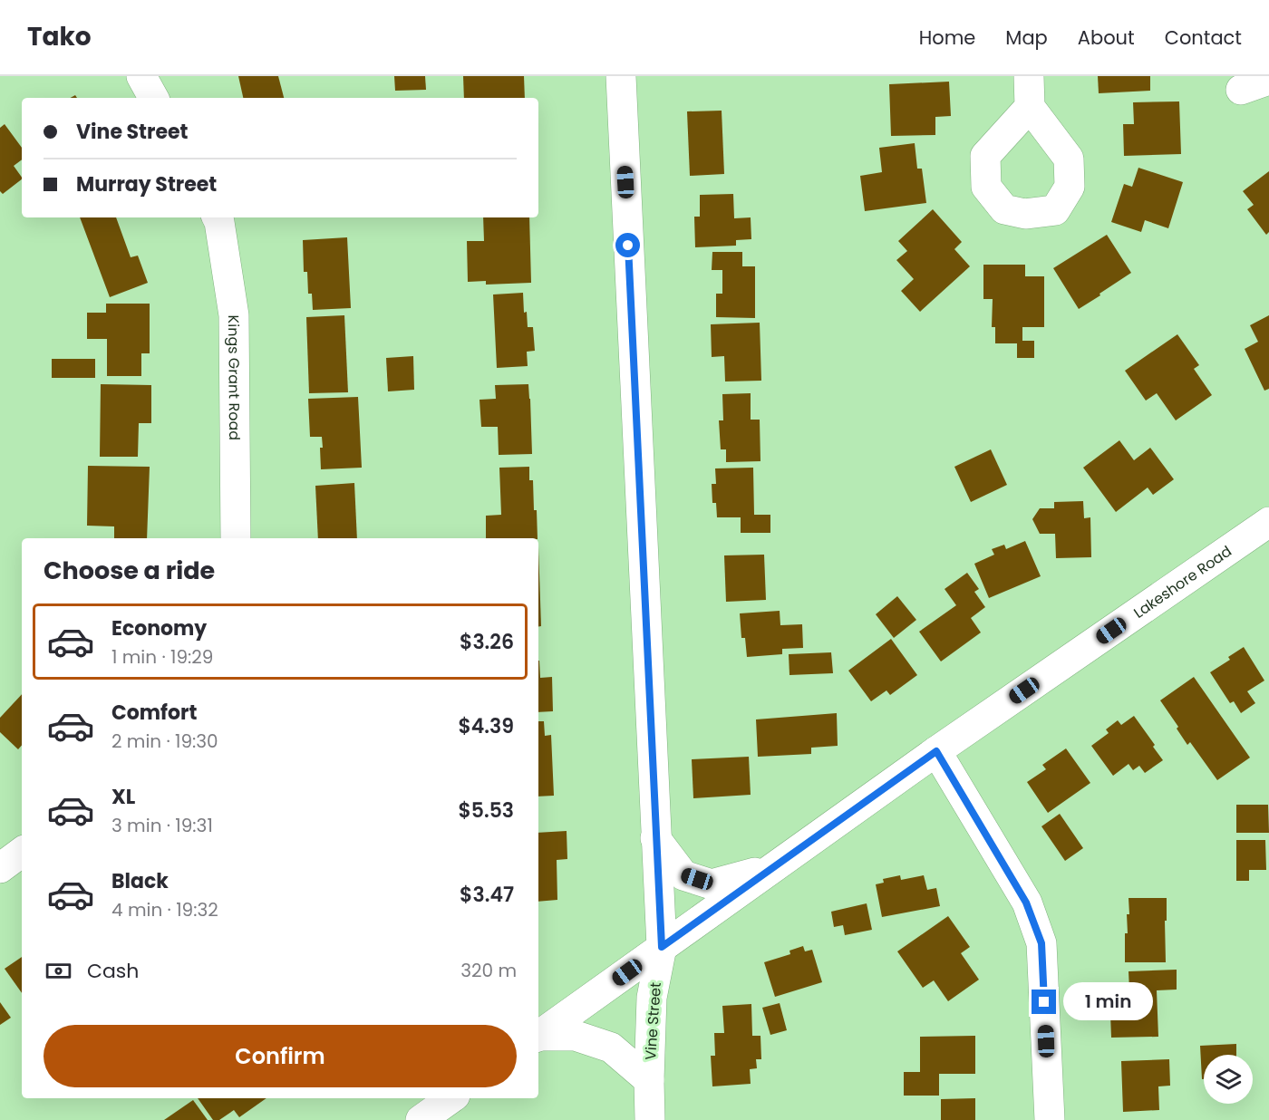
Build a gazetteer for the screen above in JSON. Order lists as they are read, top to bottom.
{
  "streets": {
    "street": ["Kings Grant Road", "Lakeshore Road", "Vine Street"]
  },
  "crossings": [
    ["Lakeshore Road", "Vine Street"]
  ],
  "page": {
    "header": "Tako",
    "nav": [
      "Home",
      "Map",
      "About",
      "Contact"
    ],
    "banner": ["Vine Street", "Murray Street"],
    "heading": "Choose a ride",
    "list": [
      {
        "name": "Economy",
        "note": "1 min · 19:29",
        "value": "$3.26"
      },
      {
        "name": "Comfort",
        "note": "2 min · 19:30",
        "value": "$4.39"
      },
      {
        "name": "XL",
        "note": "3 min · 19:31",
        "value": "$5.53"
      },
      {
        "name": "Black",
        "note": "4 min · 19:32",
        "value": "$3.47"
      }
    ],
    "pay": ["Cash", "320 m"],
    "bubble": "1 min",
    "buttons": "Confirm"
  }
}
